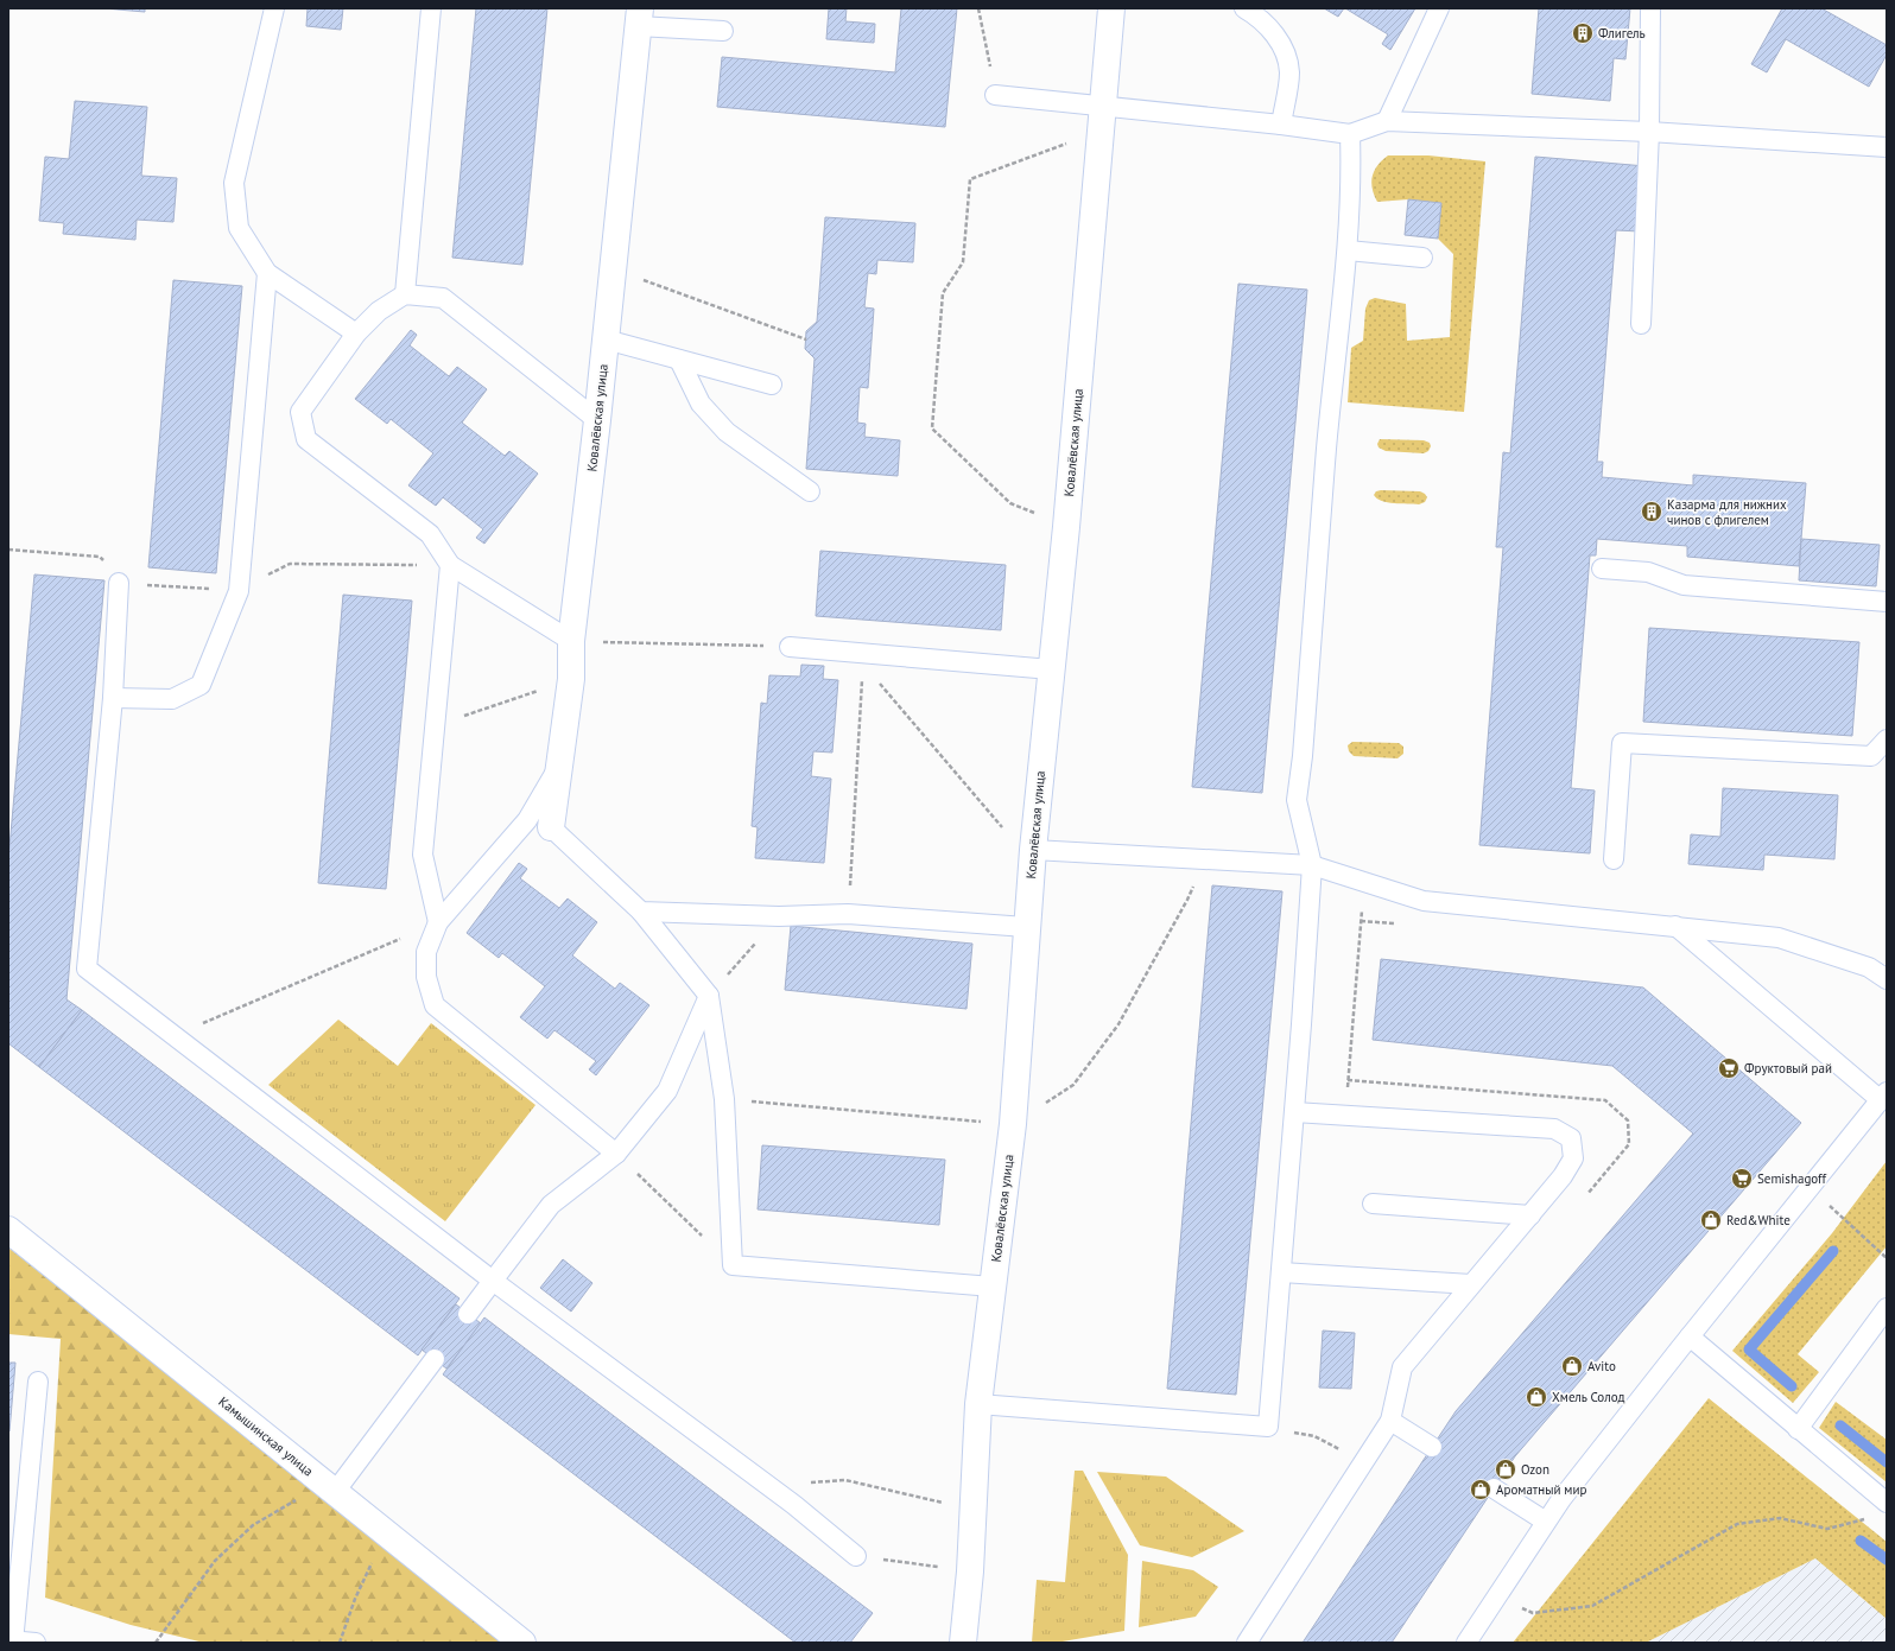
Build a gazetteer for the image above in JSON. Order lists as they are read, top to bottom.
{
  "streets": {
    "street": ["Ковалёвская улица", "Камышинская улица"]
  },
  "places": {
    "building": ["Флигель", "Казарма для нижних чинов с флигелем"],
    "supermarket": ["Фруктовый рай", "Semishagoff"],
    "shop": [
      "Red&White",
      "Avito",
      "Хмель Солод",
      "Ozon",
      "Ароматный мир"
    ]
  }
}
